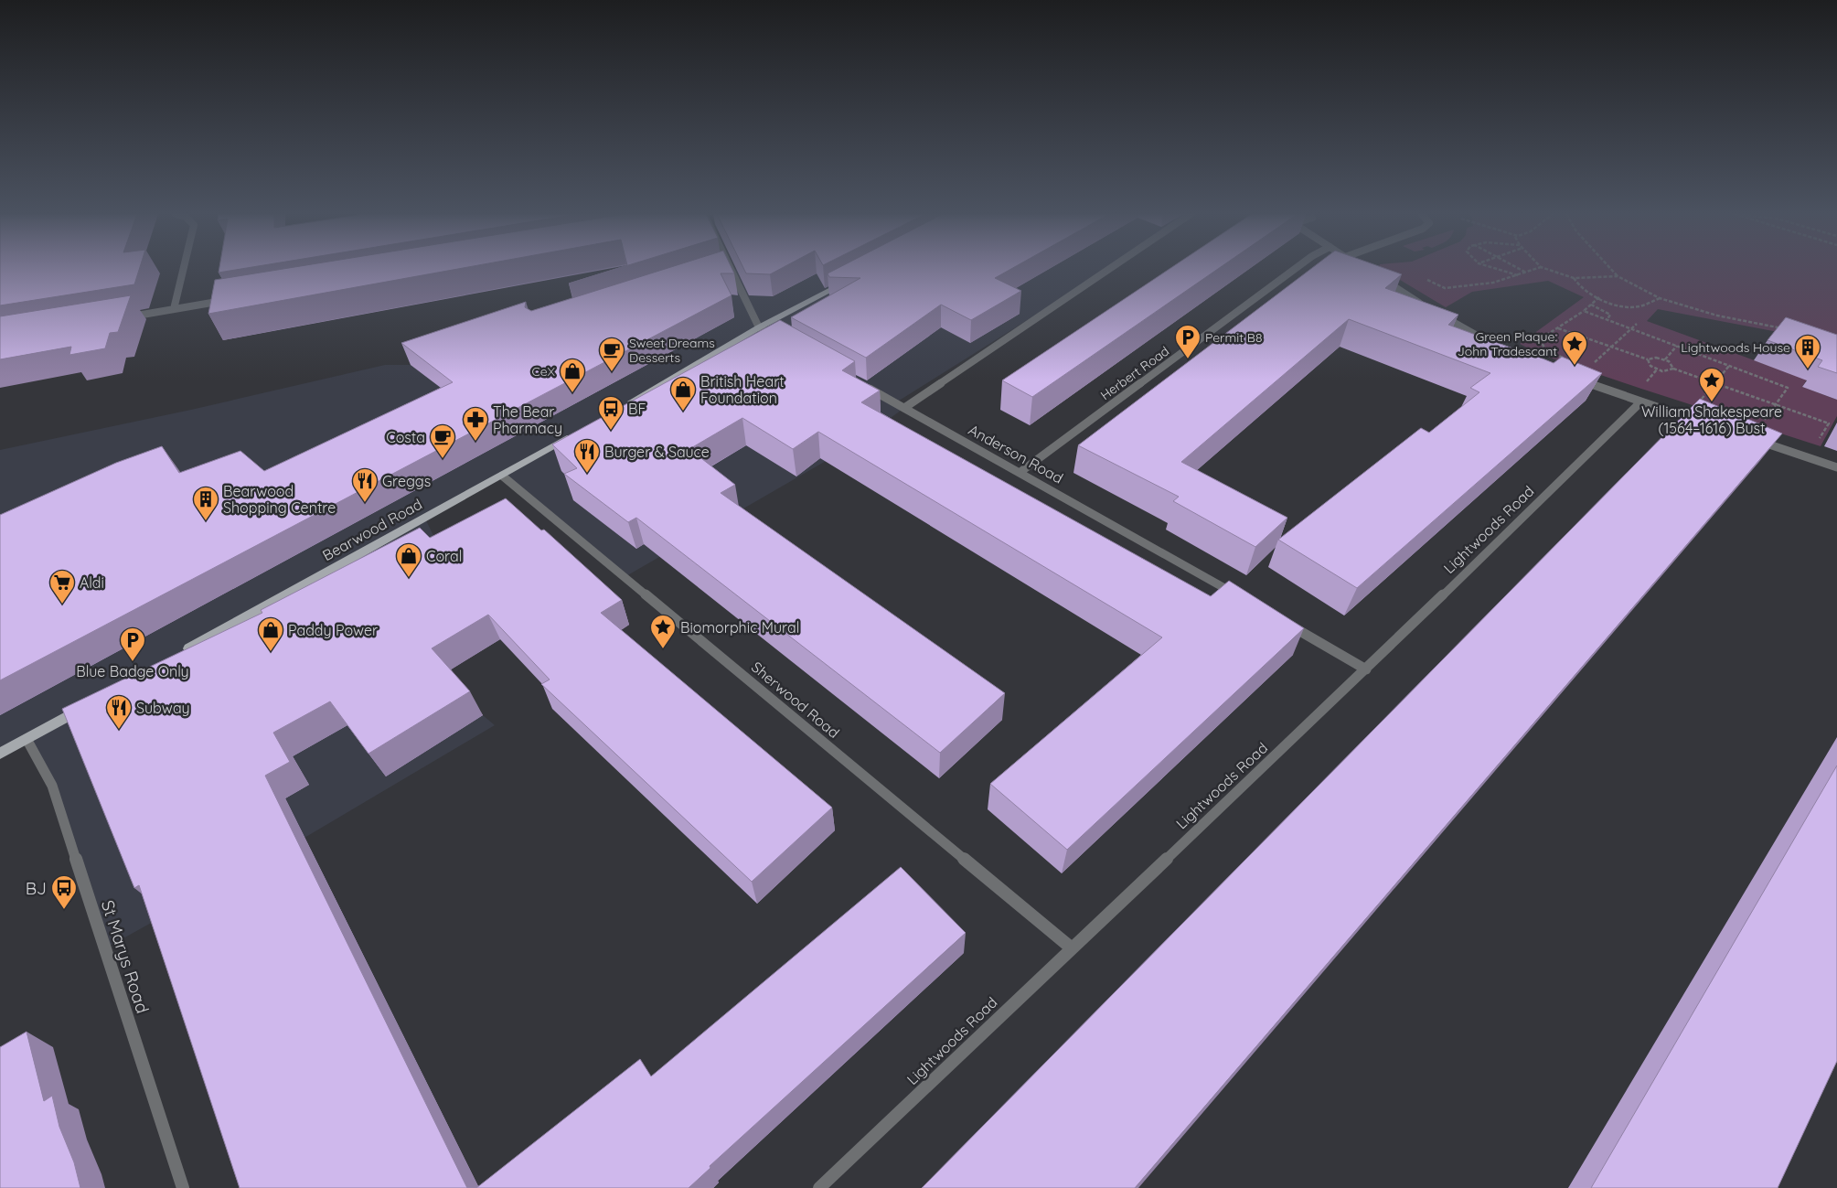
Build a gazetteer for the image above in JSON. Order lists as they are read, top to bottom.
{
  "streets": {
    "main road": ["Bearwood Road"],
    "street": [
      "Herbert Road",
      "Anderson Road",
      "Lightwoods Road",
      "Sherwood Road",
      "St Marys Road"
    ]
  },
  "crossings": [
    ["Herbert Road", "Anderson Road"],
    ["Bearwood Road", "Sherwood Road"],
    ["Lightwoods Road", "Sherwood Road"]
  ],
  "places": {
    "parking": ["Permit B8", "Blue Badge Only"],
    "place": ["Green Plaque: John Tradescant", "William Shakespeare (1564–1616) Bust", "Biomorphic Mural"],
    "building": ["Lightwoods House", "Bearwood Shopping Centre"],
    "cafe": ["Sweet Dreams Desserts", "Costa"],
    "shop": [
      "CeX",
      "British Heart Foundation",
      "Coral",
      "Paddy Power"
    ],
    "bus stop": ["BF", "BJ"],
    "pharmacy": ["The Bear Pharmacy"],
    "restaurant": ["Burger & Sauce", "Greggs", "Subway"],
    "supermarket": ["Aldi"]
  }
}
